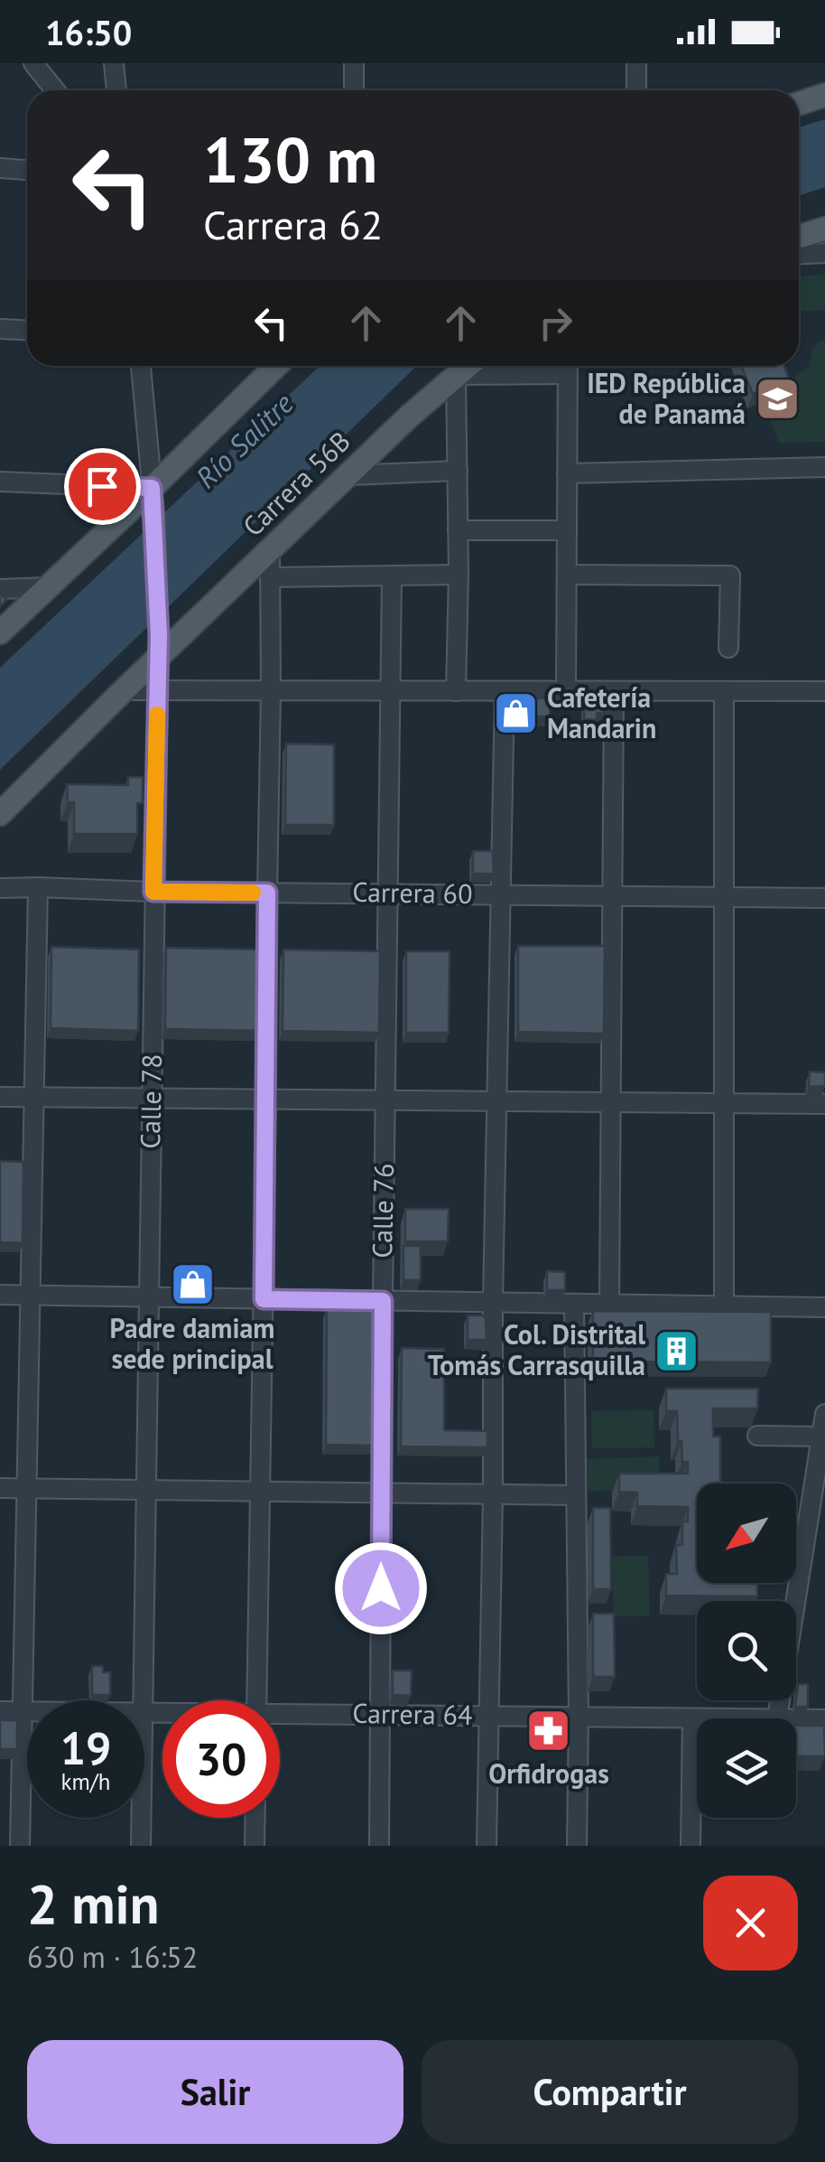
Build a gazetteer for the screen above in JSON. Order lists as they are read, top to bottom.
{
  "streets": {
    "main road": ["Carrera 56B"],
    "street": [
      "Carrera 60",
      "Calle 78",
      "Calle 76",
      "Carrera 64"
    ]
  },
  "crossings": [
    ["Carrera 56B", "Calle 78"],
    ["Carrera 60", "Calle 78"],
    ["Carrera 60", "Calle 76"],
    ["Calle 76", "Carrera 64"]
  ],
  "water": ["Río Salitre"],
  "places": {
    "school or university": ["IED República de Panamá"],
    "shop": ["Cafetería Mandarin", "Padre damiam sede principal"],
    "building": ["Col. Distrital Tomás Carrasquilla"],
    "pharmacy": ["Orfidrogas"]
  },
  "north": "bottom left",
  "page": {
    "status": "16:50",
    "turn": ["130 m", "Carrera 62"],
    "speed": "19 km/h",
    "limit": "30",
    "heading": ["2 min", "630 m · 16:52"],
    "buttons": ["Salir", "Compartir"]
  }
}
